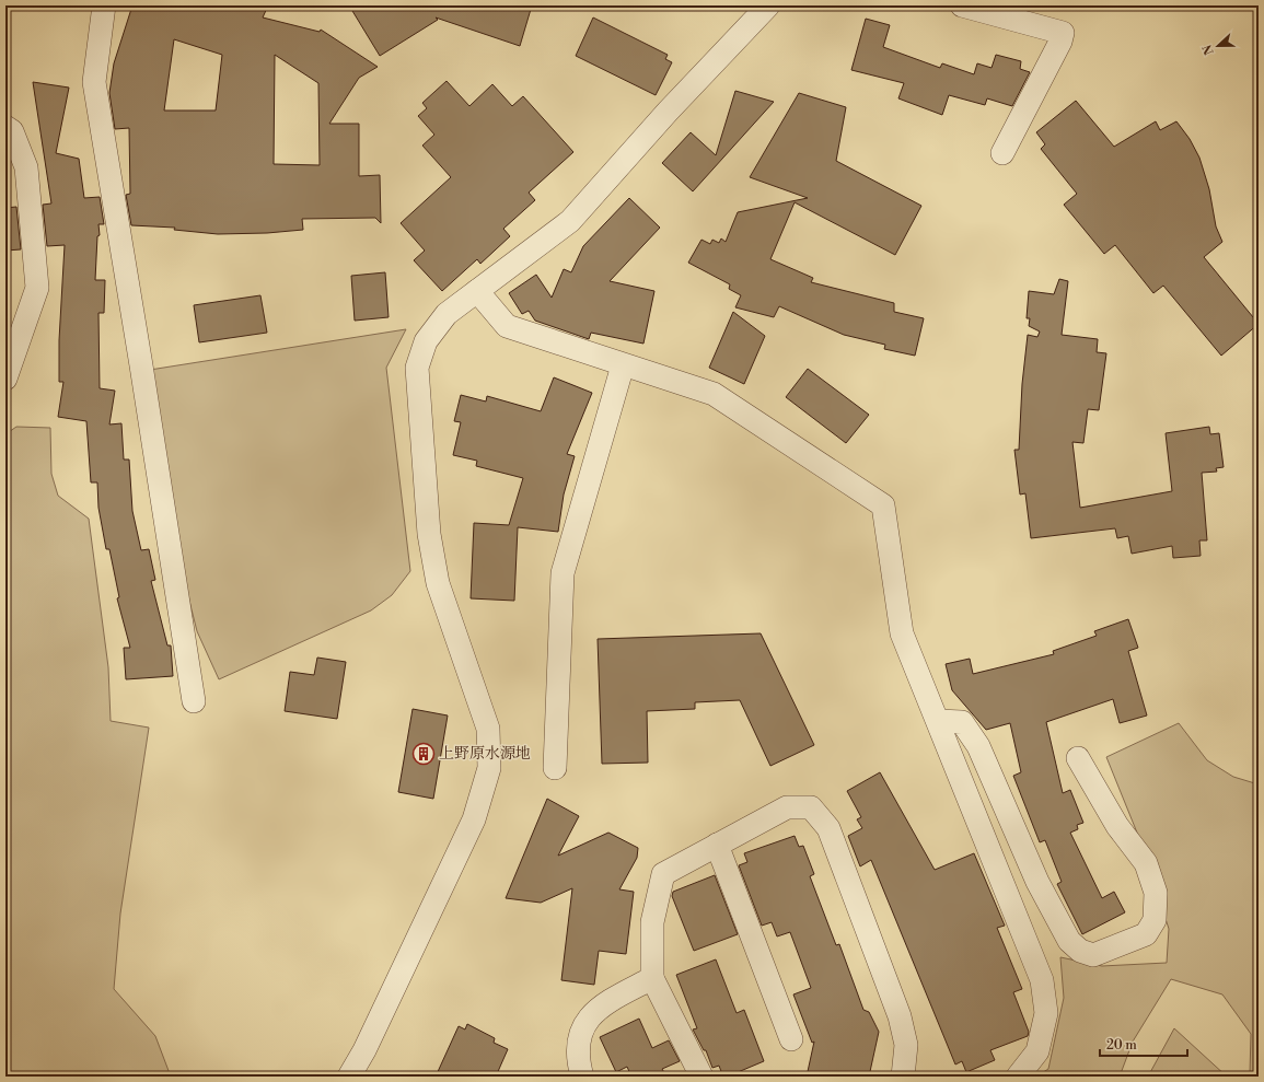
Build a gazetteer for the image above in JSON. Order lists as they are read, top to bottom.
{
  "places": {
    "building": ["上野原水源地"]
  },
  "scale_bar": "20 m",
  "north": "left"
}
